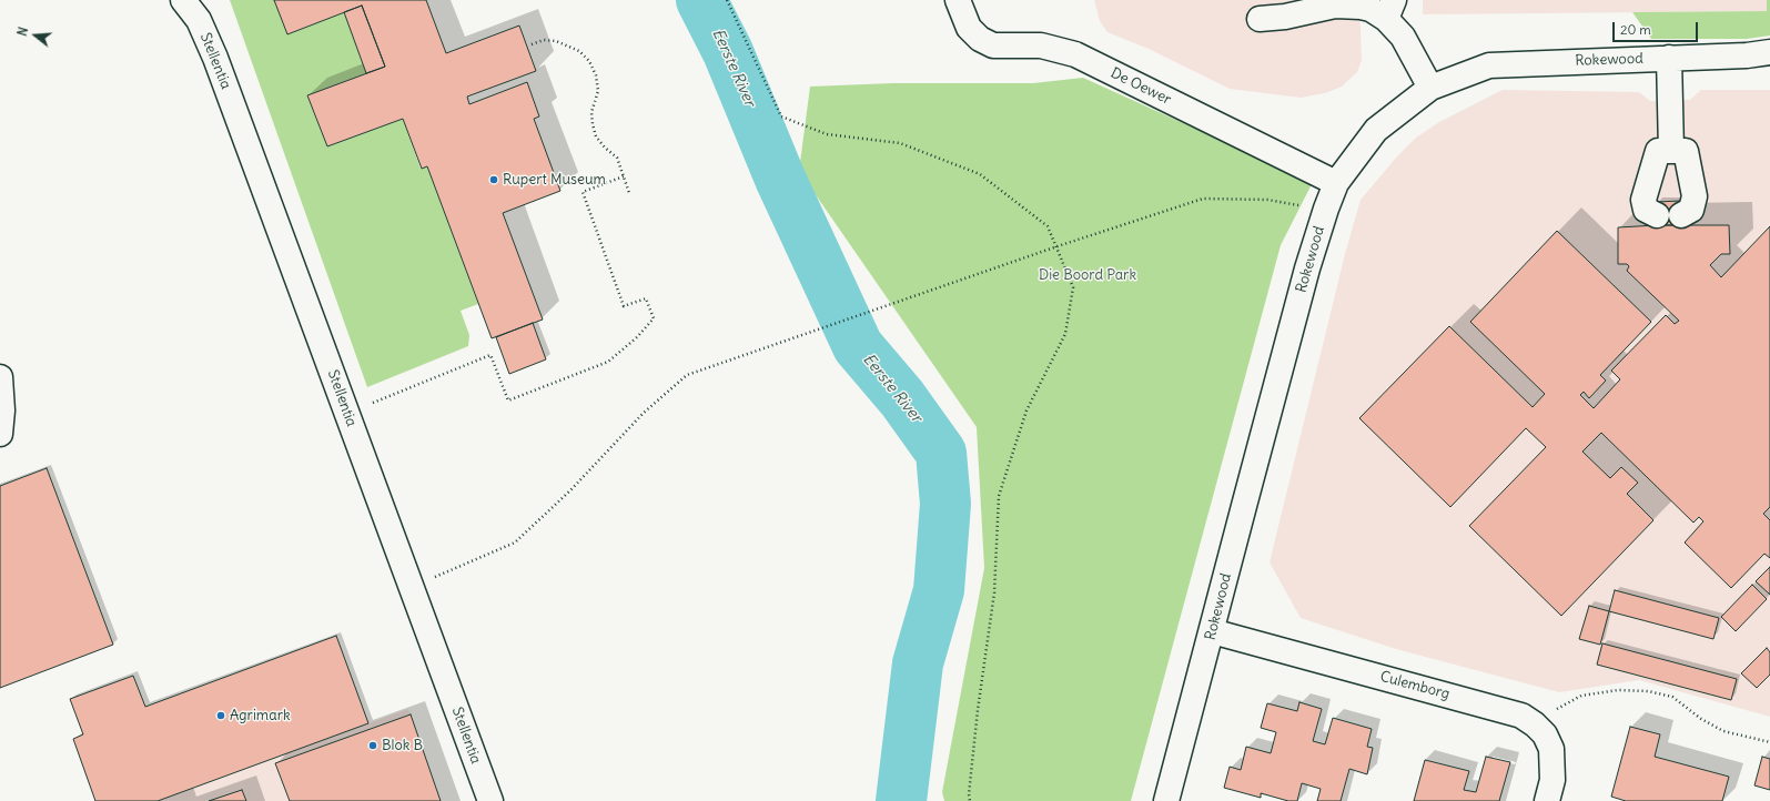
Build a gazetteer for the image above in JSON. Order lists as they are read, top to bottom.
{
  "streets": {
    "street": [
      "Rokewood",
      "Stellentia",
      "De Oewer",
      "Culemborg"
    ]
  },
  "crossings": [
    ["Rokewood", "De Oewer"],
    ["Rokewood", "Culemborg"]
  ],
  "water": ["Eerste River"],
  "parks": ["Die Boord Park"],
  "places": ["Rupert Museum", "Agrimark", "Blok B"],
  "scale_bar": "20 m",
  "north": "left"
}
